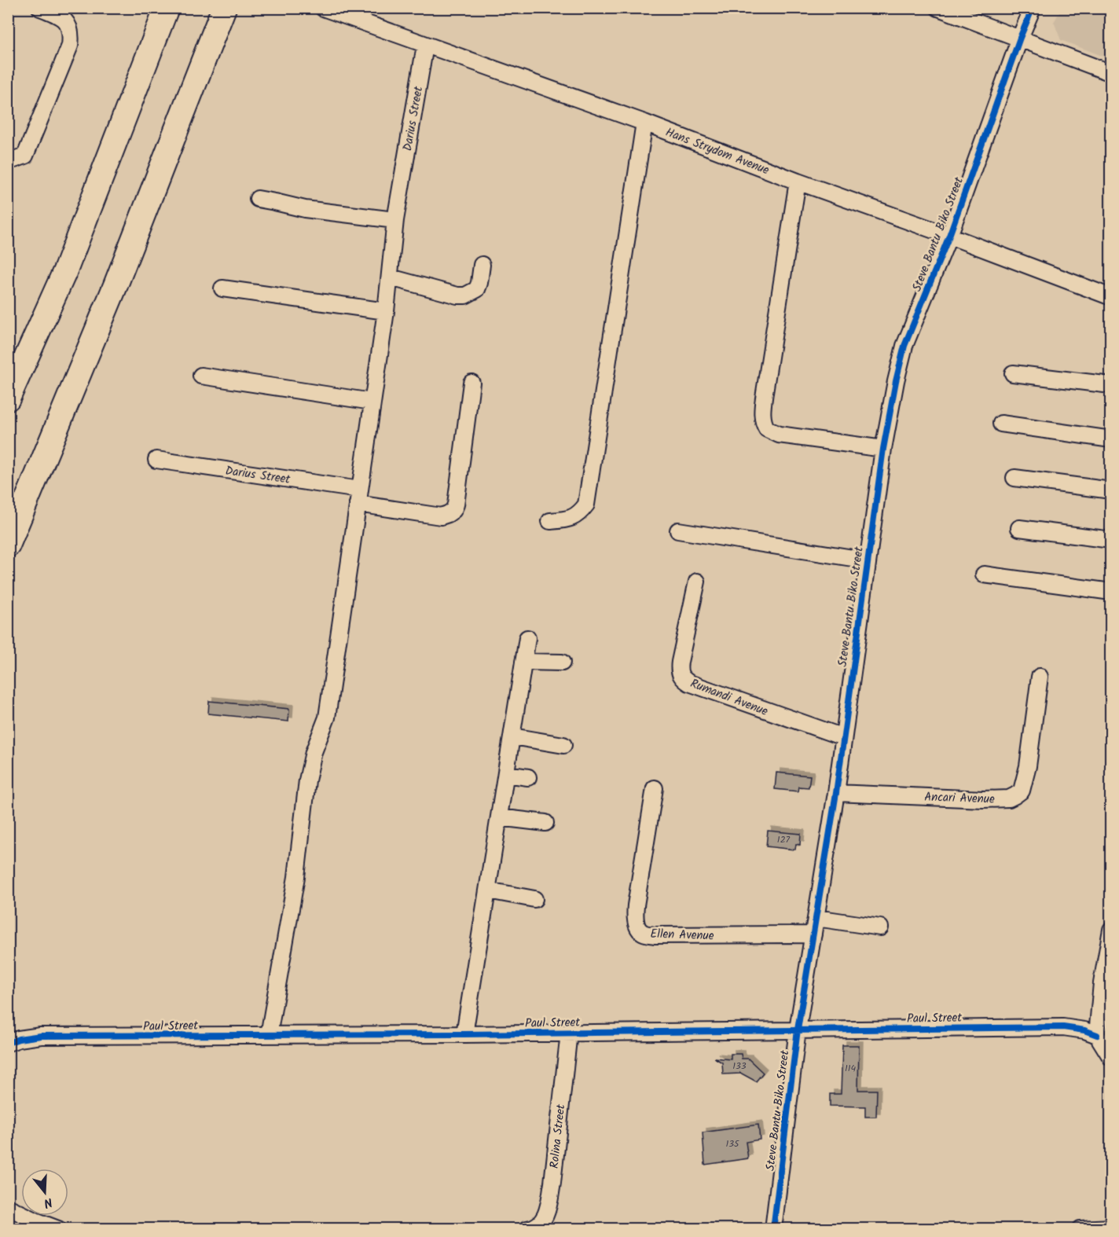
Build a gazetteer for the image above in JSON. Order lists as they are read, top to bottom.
{
  "streets": {
    "street": [
      "Darius Street",
      "Hans Strydom Avenue",
      "Steve Bantu Biko Street",
      "Rumandi Avenue",
      "Ancari Avenue",
      "Ellen Avenue",
      "Paul Street",
      "Rolina Street"
    ]
  },
  "crossings": [
    ["Darius Street", "Hans Strydom Avenue"],
    ["Hans Strydom Avenue", "Steve Bantu Biko Street"],
    ["Steve Bantu Biko Street", "Rumandi Avenue"],
    ["Steve Bantu Biko Street", "Ancari Avenue"],
    ["Steve Bantu Biko Street", "Ellen Avenue"],
    ["Steve Bantu Biko Street", "Paul Street"],
    ["Paul Street", "Rolina Street"]
  ],
  "house_numbers": [
    "127",
    "133",
    "114",
    "135"
  ],
  "north": "bottom"
}
